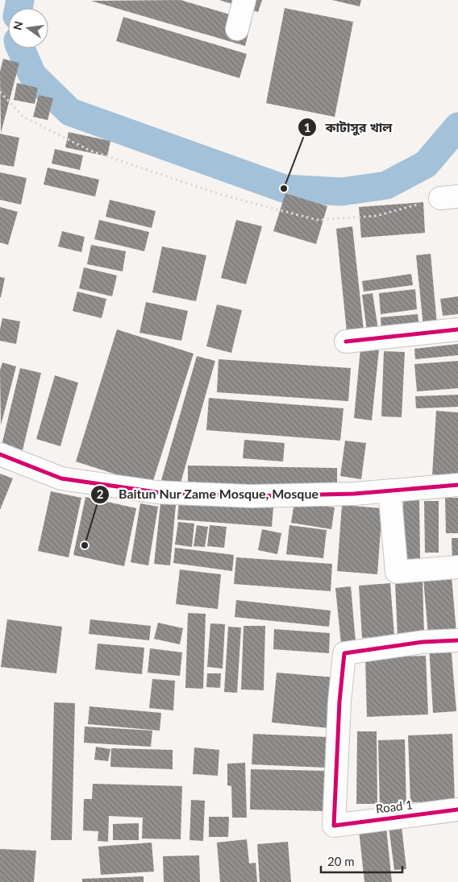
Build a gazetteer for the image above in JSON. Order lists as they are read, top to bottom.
{
  "streets": {
    "street": ["Road 1"]
  },
  "places": ["কাটাসুর খাল", "Baitun Nur Zame Mosque, Mosque"],
  "scale_bar": "20 m",
  "north": "left"
}
